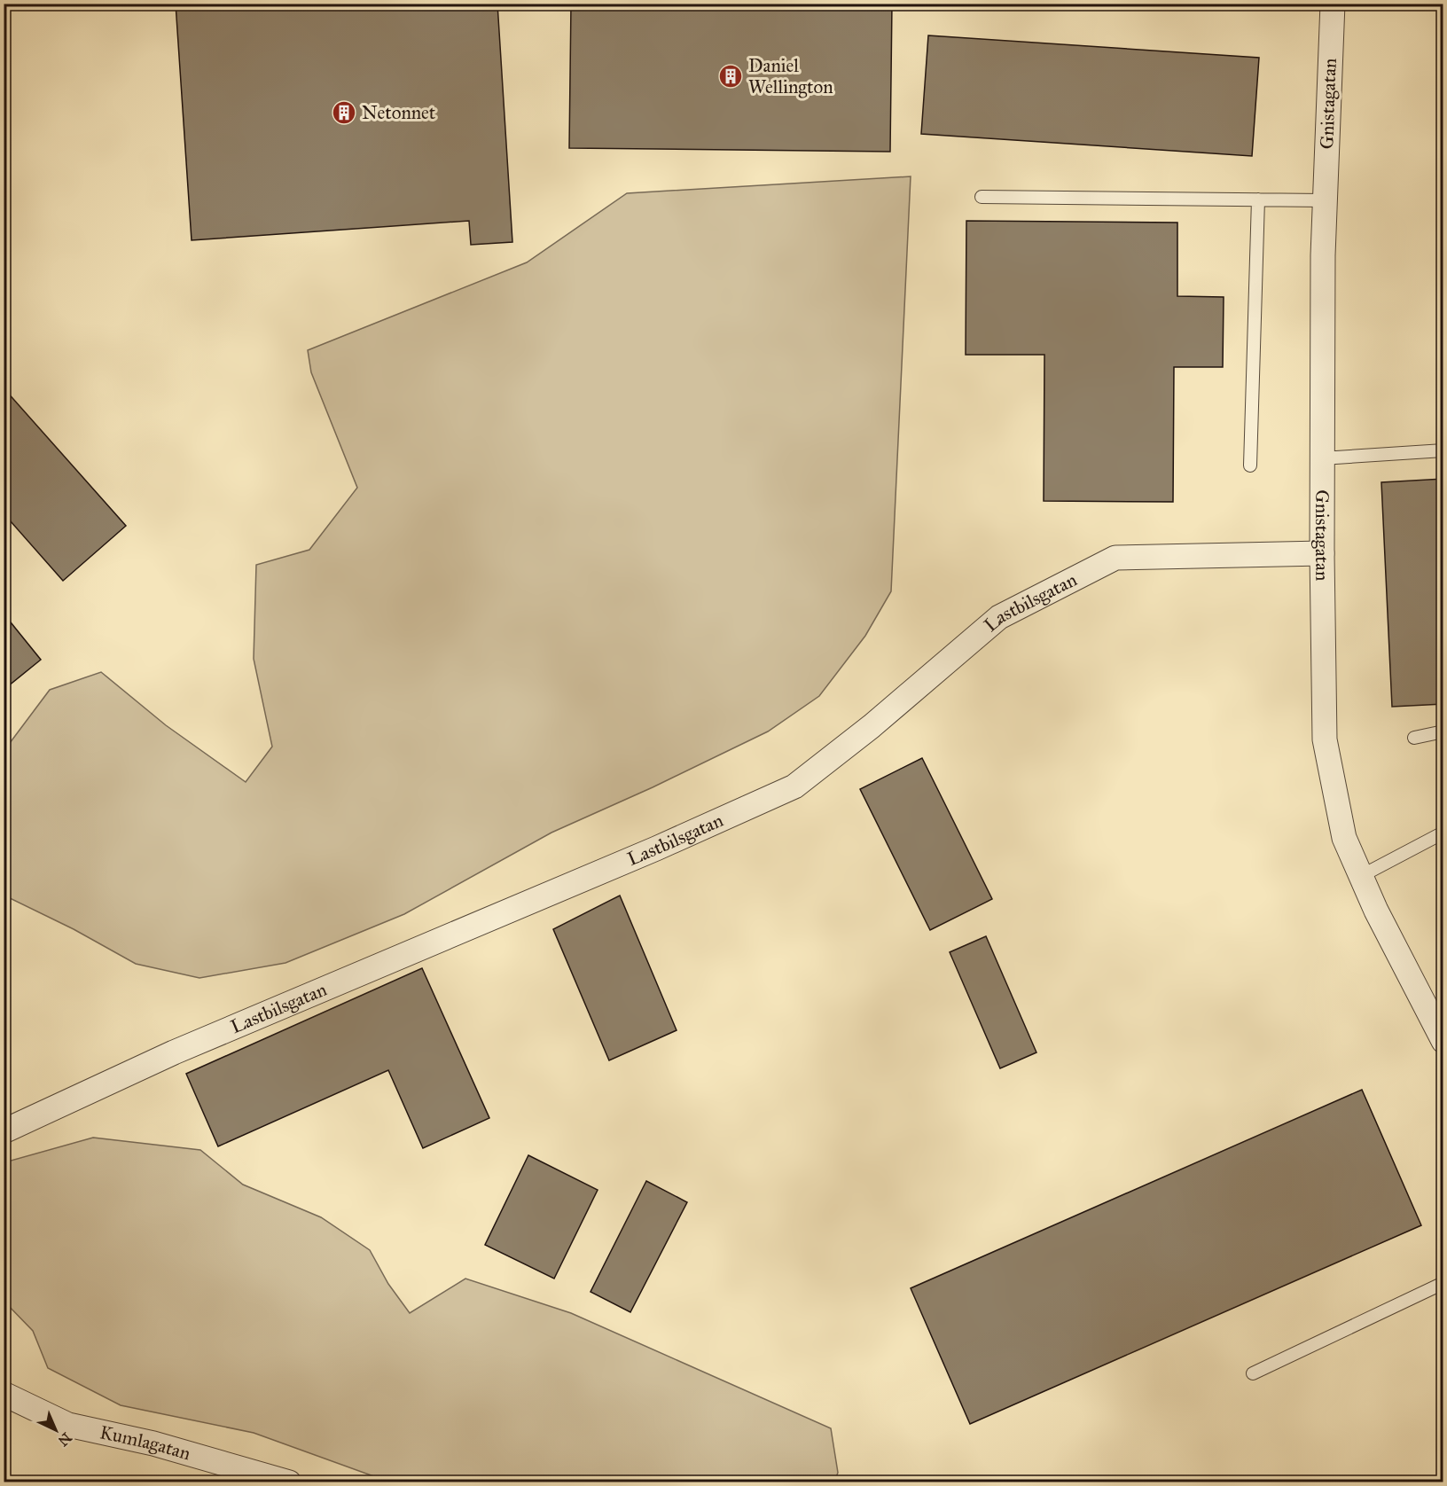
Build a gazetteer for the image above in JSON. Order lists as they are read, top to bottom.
{
  "streets": {
    "street": ["Gnistagatan", "Lastbilsgatan", "Kumlagatan"]
  },
  "crossings": [
    ["Gnistagatan", "Lastbilsgatan"]
  ],
  "places": {
    "building": ["Daniel Wellington", "Netonnet"]
  },
  "north": "bottom right"
}
